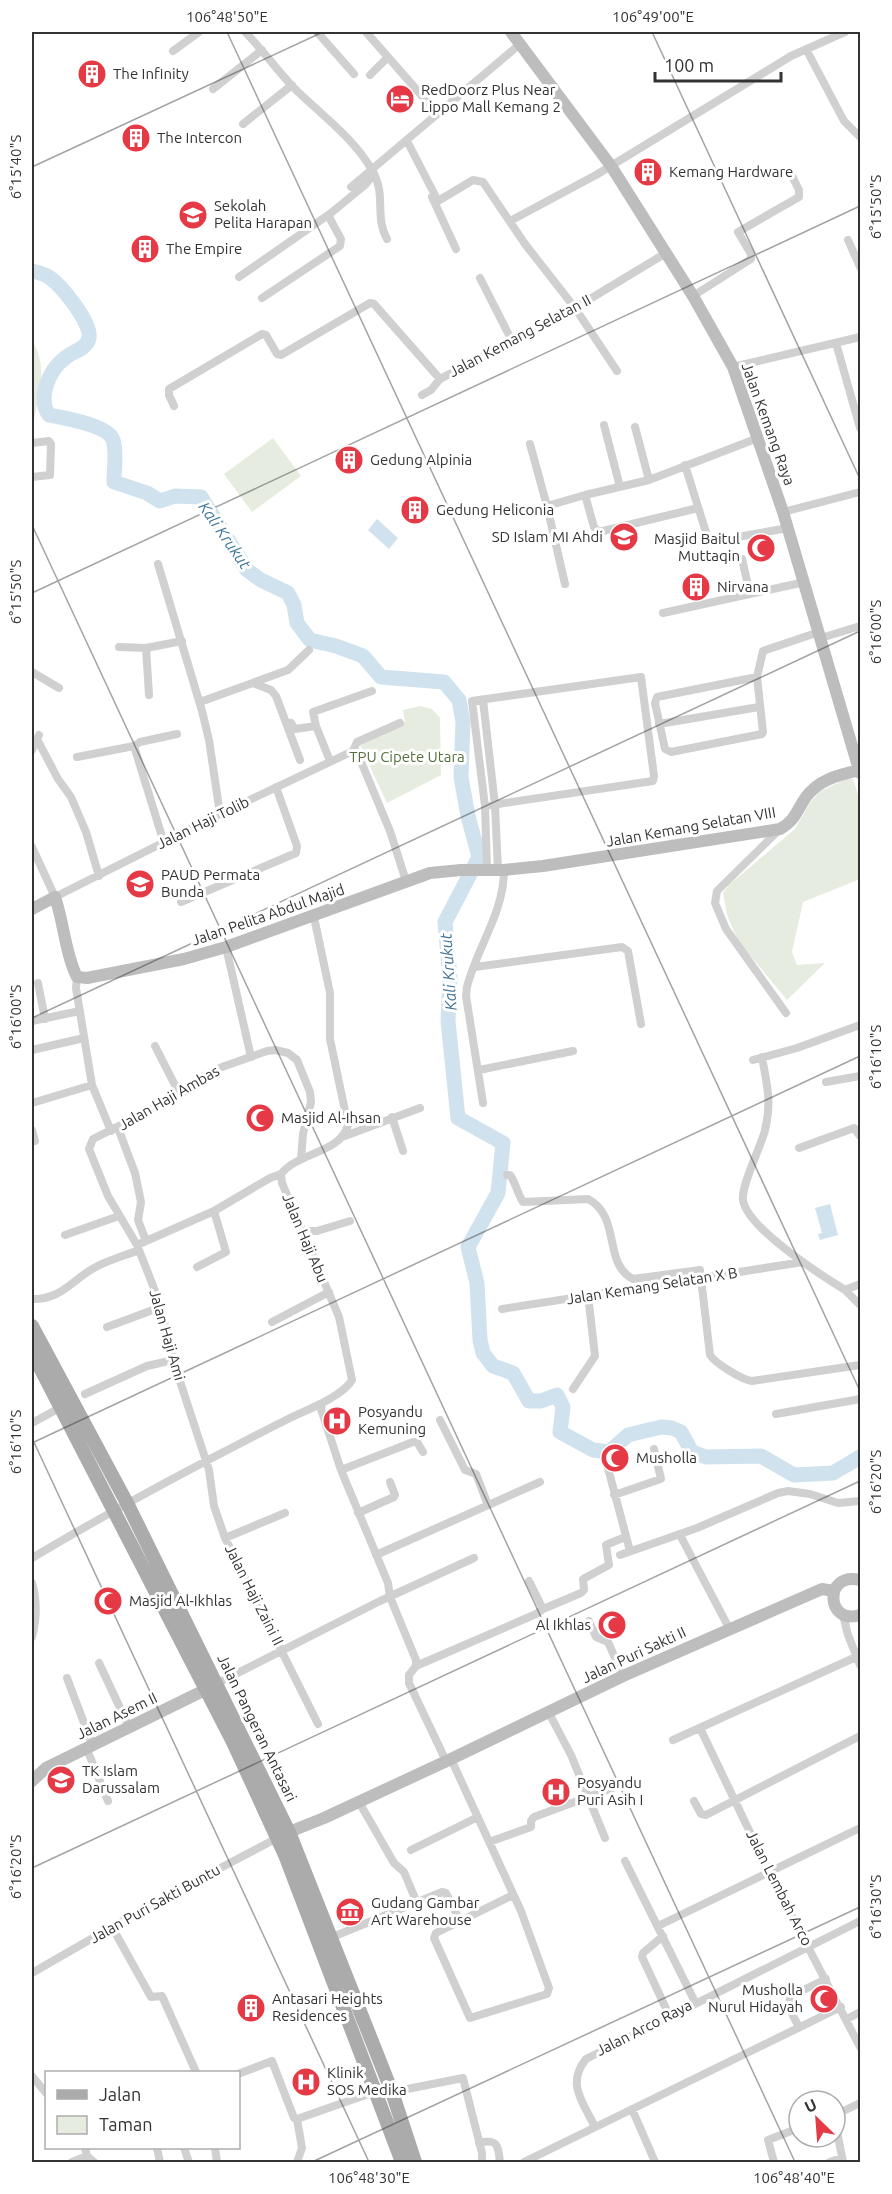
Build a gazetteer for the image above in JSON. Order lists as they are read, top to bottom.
{
  "streets": {
    "main road": ["Jalan Pangeran Antasari"],
    "street": [
      "Jalan Kemang Selatan II",
      "Jalan Kemang Raya",
      "Jalan Haji Tolib",
      "Jalan Kemang Selatan VIII",
      "Jalan Pelita Abdul Majid",
      "Jalan Haji Ambas",
      "Jalan Haji Abu",
      "Jalan Kemang Selatan X B",
      "Jalan Haji Ami",
      "Jalan Haji Zaini II",
      "Jalan Puri Sakti II",
      "Jalan Asem II",
      "Jalan Lembah Arco",
      "Jalan Puri Sakti Buntu",
      "Jalan Arco Raya"
    ]
  },
  "crossings": [
    ["Jalan Kemang Selatan II", "Jalan Kemang Raya"],
    ["Jalan Kemang Raya", "Jalan Kemang Selatan VIII"],
    ["Jalan Kemang Selatan VIII", "Jalan Pelita Abdul Majid"],
    ["Jalan Pelita Abdul Majid", "Jalan Haji Ambas"],
    ["Jalan Haji Ambas", "Jalan Haji Abu"],
    ["Jalan Haji Ambas", "Jalan Haji Ami"],
    ["Jalan Haji Ami", "Jalan Haji Zaini II"],
    ["Jalan Puri Sakti II", "Jalan Pangeran Antasari"],
    ["Jalan Puri Sakti II", "Jalan Puri Sakti Buntu"],
    ["Jalan Asem II", "Jalan Pangeran Antasari"],
    ["Jalan Pangeran Antasari", "Jalan Puri Sakti Buntu"],
    ["Jalan Lembah Arco", "Jalan Arco Raya"]
  ],
  "water": ["Kali Krukut"],
  "parks": ["TPU Cipete Utara"],
  "places": {
    "building": [
      "The Infinity",
      "The Intercon",
      "Kemang Hardware",
      "The Empire",
      "Gedung Alpinia",
      "Gedung Heliconia",
      "Nirvana",
      "Antasari Heights Residences"
    ],
    "hotel": ["RedDoorz Plus Near Lippo Mall Kemang 2"],
    "school or university": [
      "Sekolah Pelita Harapan",
      "SD Islam MI Ahdi",
      "PAUD Permata Bunda",
      "TK Islam Darussalam"
    ],
    "mosque": [
      "Masjid Baitul Muttaqin",
      "Masjid Al-Ihsan",
      "Musholla",
      "Masjid Al-Ikhlas",
      "Al Ikhlas",
      "Musholla Nurul Hidayah"
    ],
    "hospital": ["Posyandu Kemuning", "Posyandu Puri Asih I", "Klinik SOS Medika"],
    "museum": ["Gudang Gambar Art Warehouse"]
  },
  "legend": ["Jalan", "Taman"],
  "scale_bar": "100 m",
  "north": "top left",
  "coordinates": [
    "106°48'50\"E",
    "106°49'00\"E",
    "6°15'40\"S",
    "6°15'50\"S",
    "6°16'00\"S",
    "6°16'10\"S",
    "6°16'20\"S",
    "6°16'30\"S",
    "106°48'30\"E",
    "106°48'40\"E"
  ]
}
